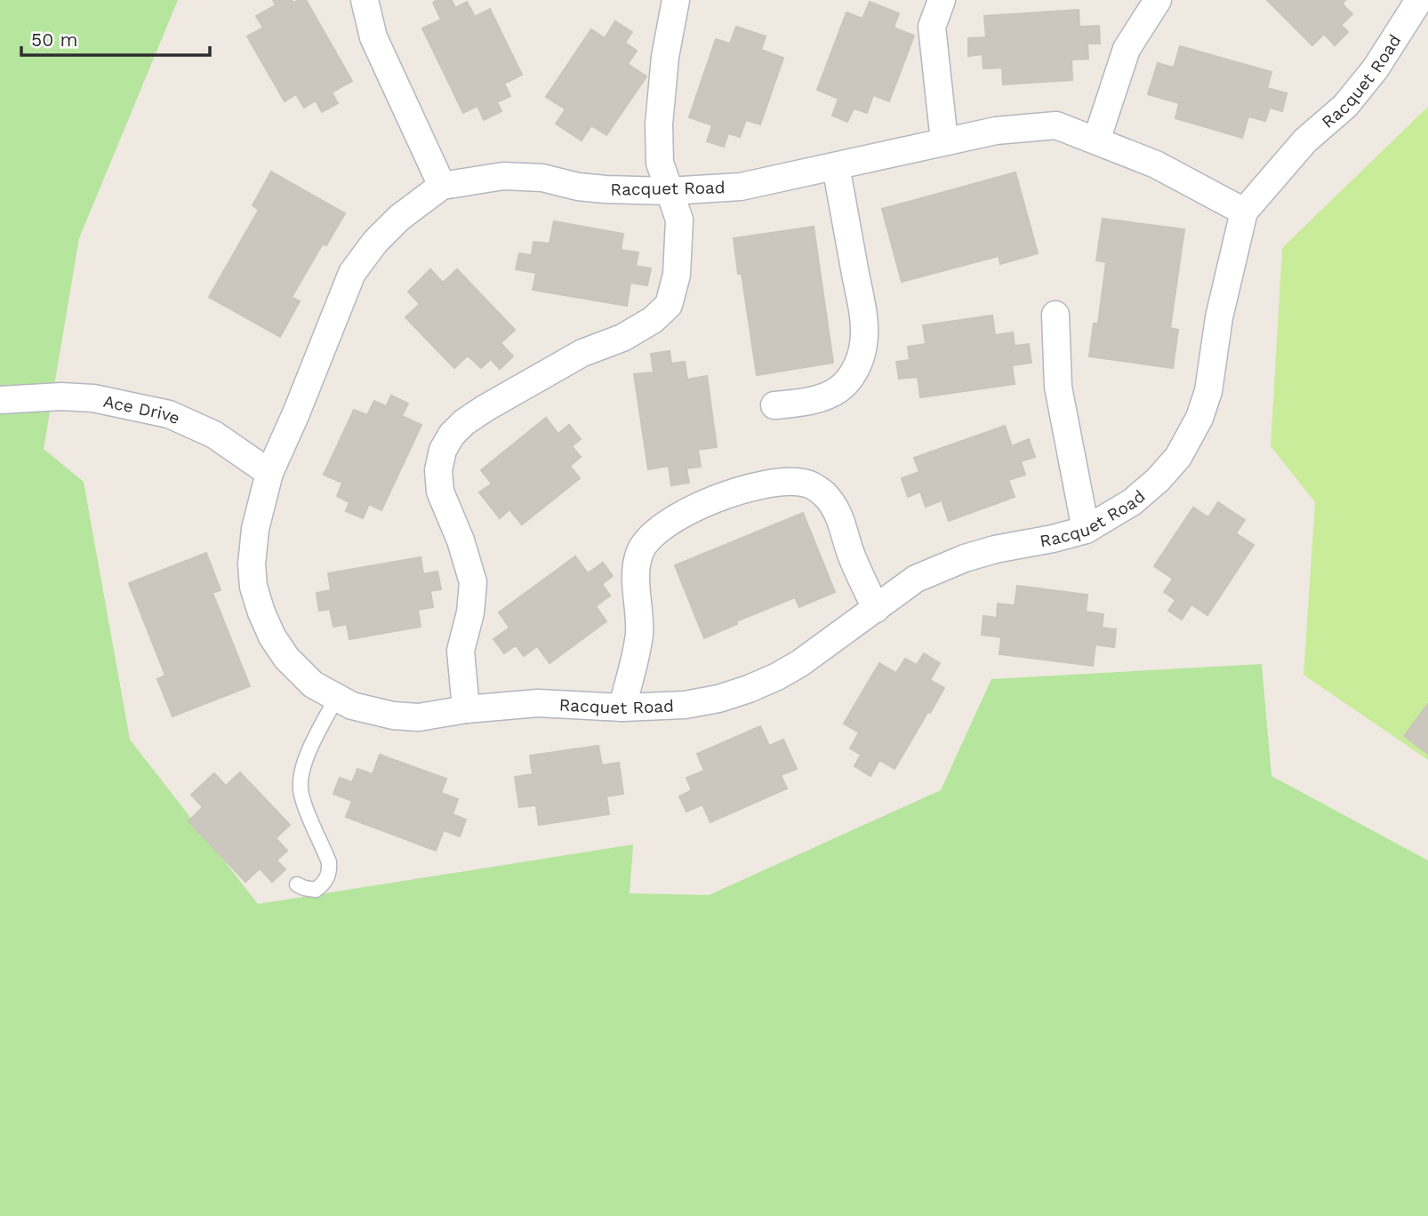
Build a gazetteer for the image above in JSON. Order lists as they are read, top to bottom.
{
  "streets": {
    "street": ["Racquet Road", "Ace Drive"]
  },
  "crossings": [
    ["Racquet Road", "Ace Drive"]
  ],
  "scale_bar": "50 m"
}
